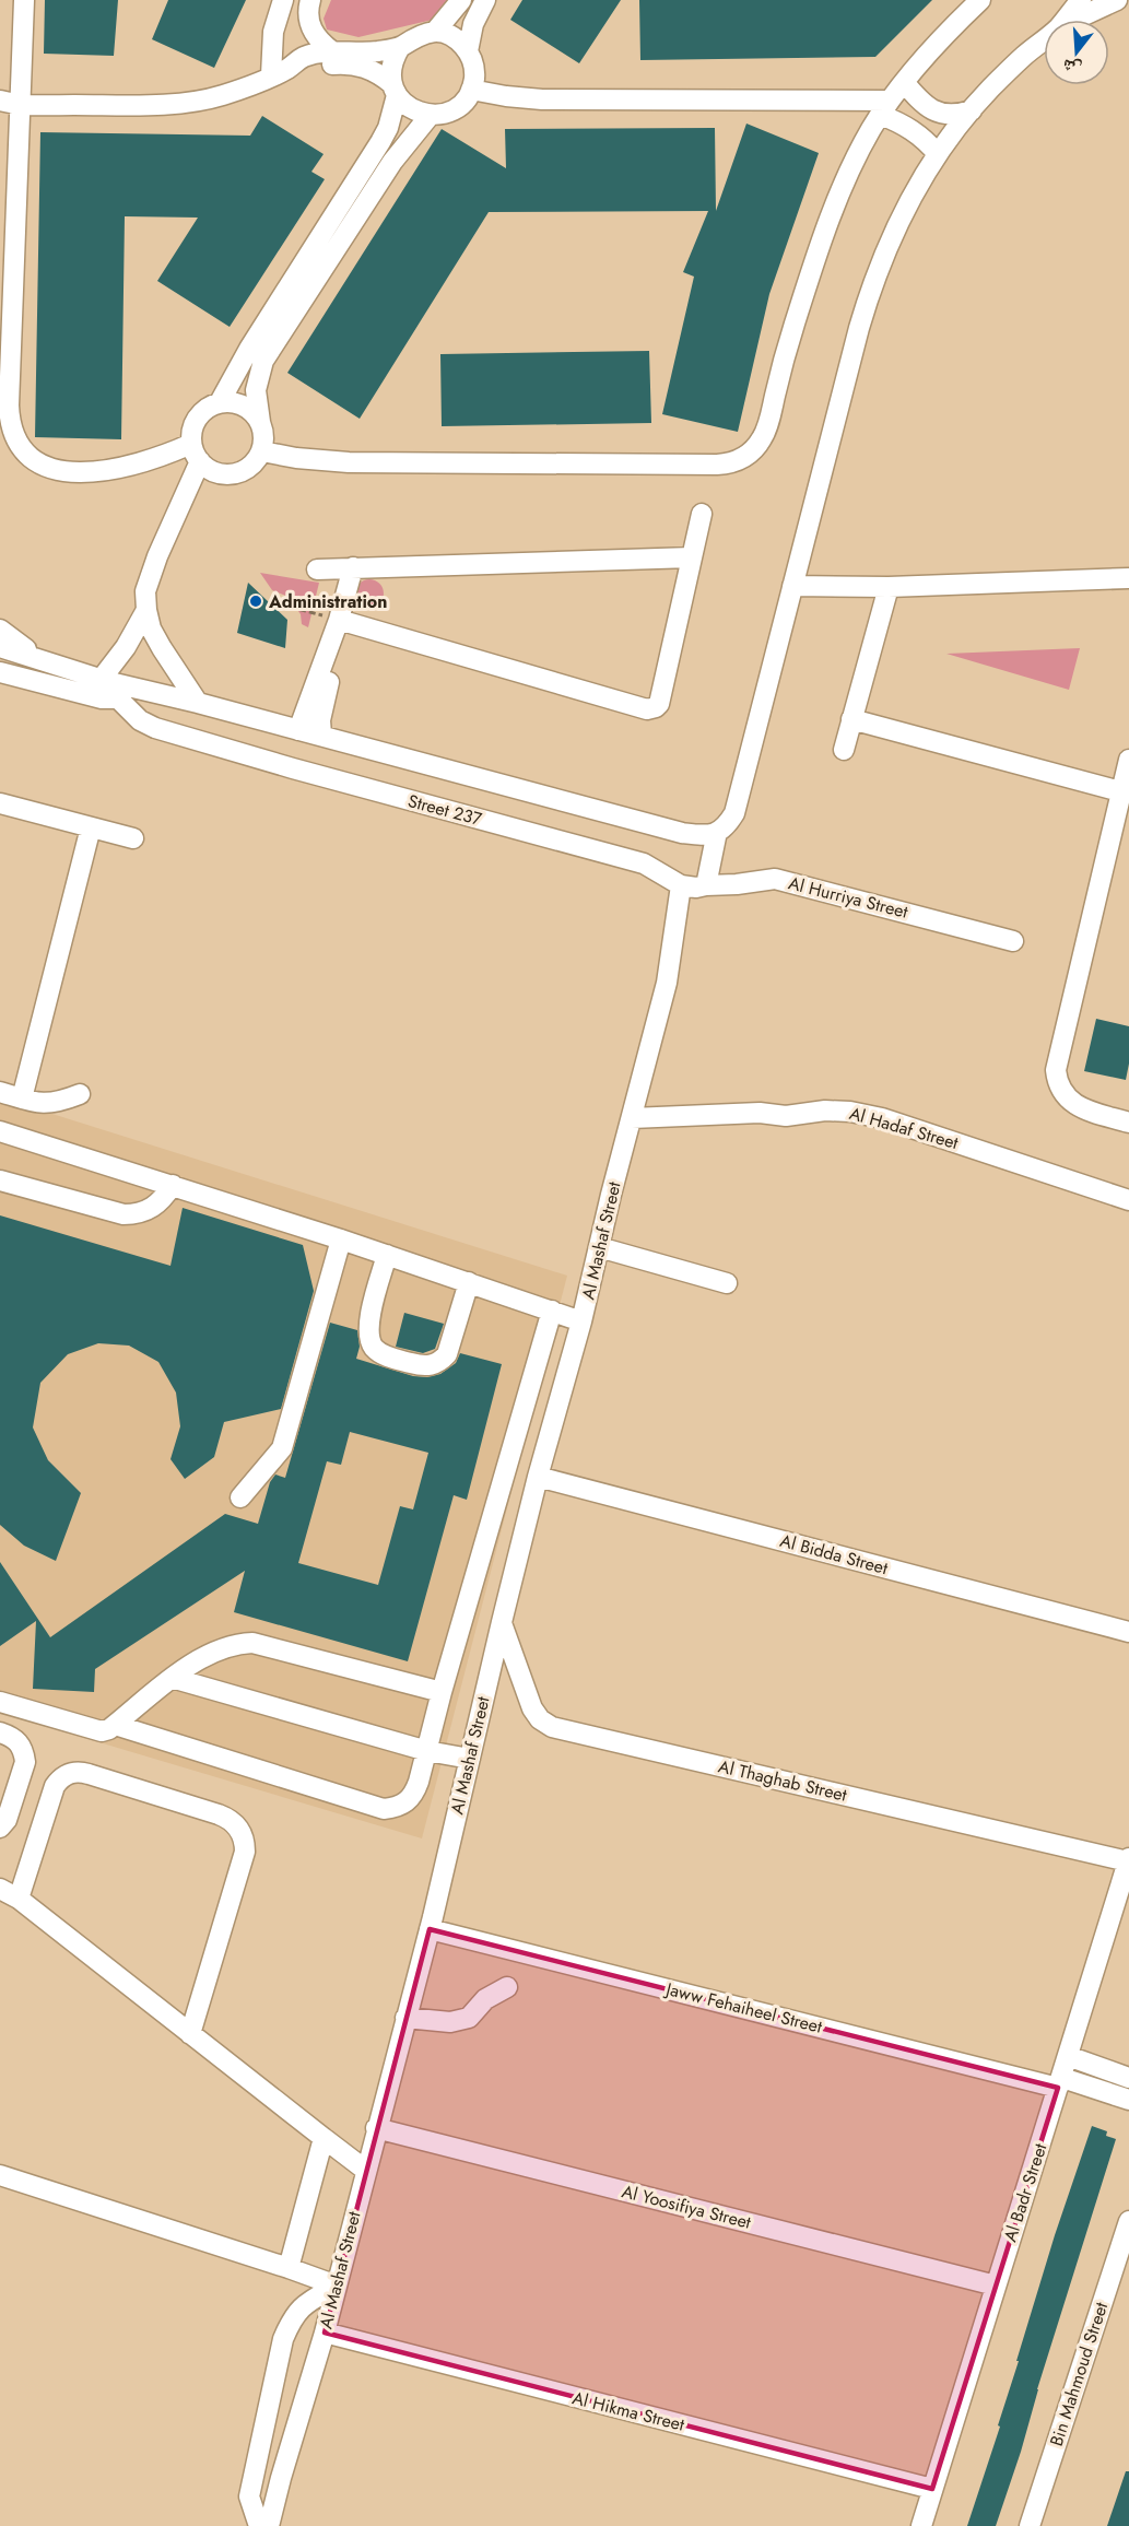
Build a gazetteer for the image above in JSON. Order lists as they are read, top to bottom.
{
  "streets": {
    "street": [
      "Street 237",
      "Al Hurriya Street",
      "Al Hadaf Street",
      "Al Mashaf Street",
      "Al Bidda Street",
      "Al Thaghab Street",
      "Jaww Fehaiheel Street",
      "Al Badr Street",
      "Al Yoosifiya Street",
      "Bin Mahmoud Street",
      "Al Hikma Street"
    ]
  },
  "crossings": [
    ["Street 237", "Al Hurriya Street"],
    ["Street 237", "Al Mashaf Street"],
    ["Al Hurriya Street", "Al Mashaf Street"],
    ["Al Hadaf Street", "Al Mashaf Street"],
    ["Al Mashaf Street", "Al Bidda Street"],
    ["Al Mashaf Street", "Al Thaghab Street"],
    ["Al Mashaf Street", "Jaww Fehaiheel Street"],
    ["Al Mashaf Street", "Al Yoosifiya Street"],
    ["Al Mashaf Street", "Al Hikma Street"],
    ["Al Thaghab Street", "Al Badr Street"],
    ["Jaww Fehaiheel Street", "Al Badr Street"],
    ["Al Badr Street", "Al Yoosifiya Street"],
    ["Al Badr Street", "Al Hikma Street"]
  ],
  "places": ["Administration"],
  "north": "bottom"
}
